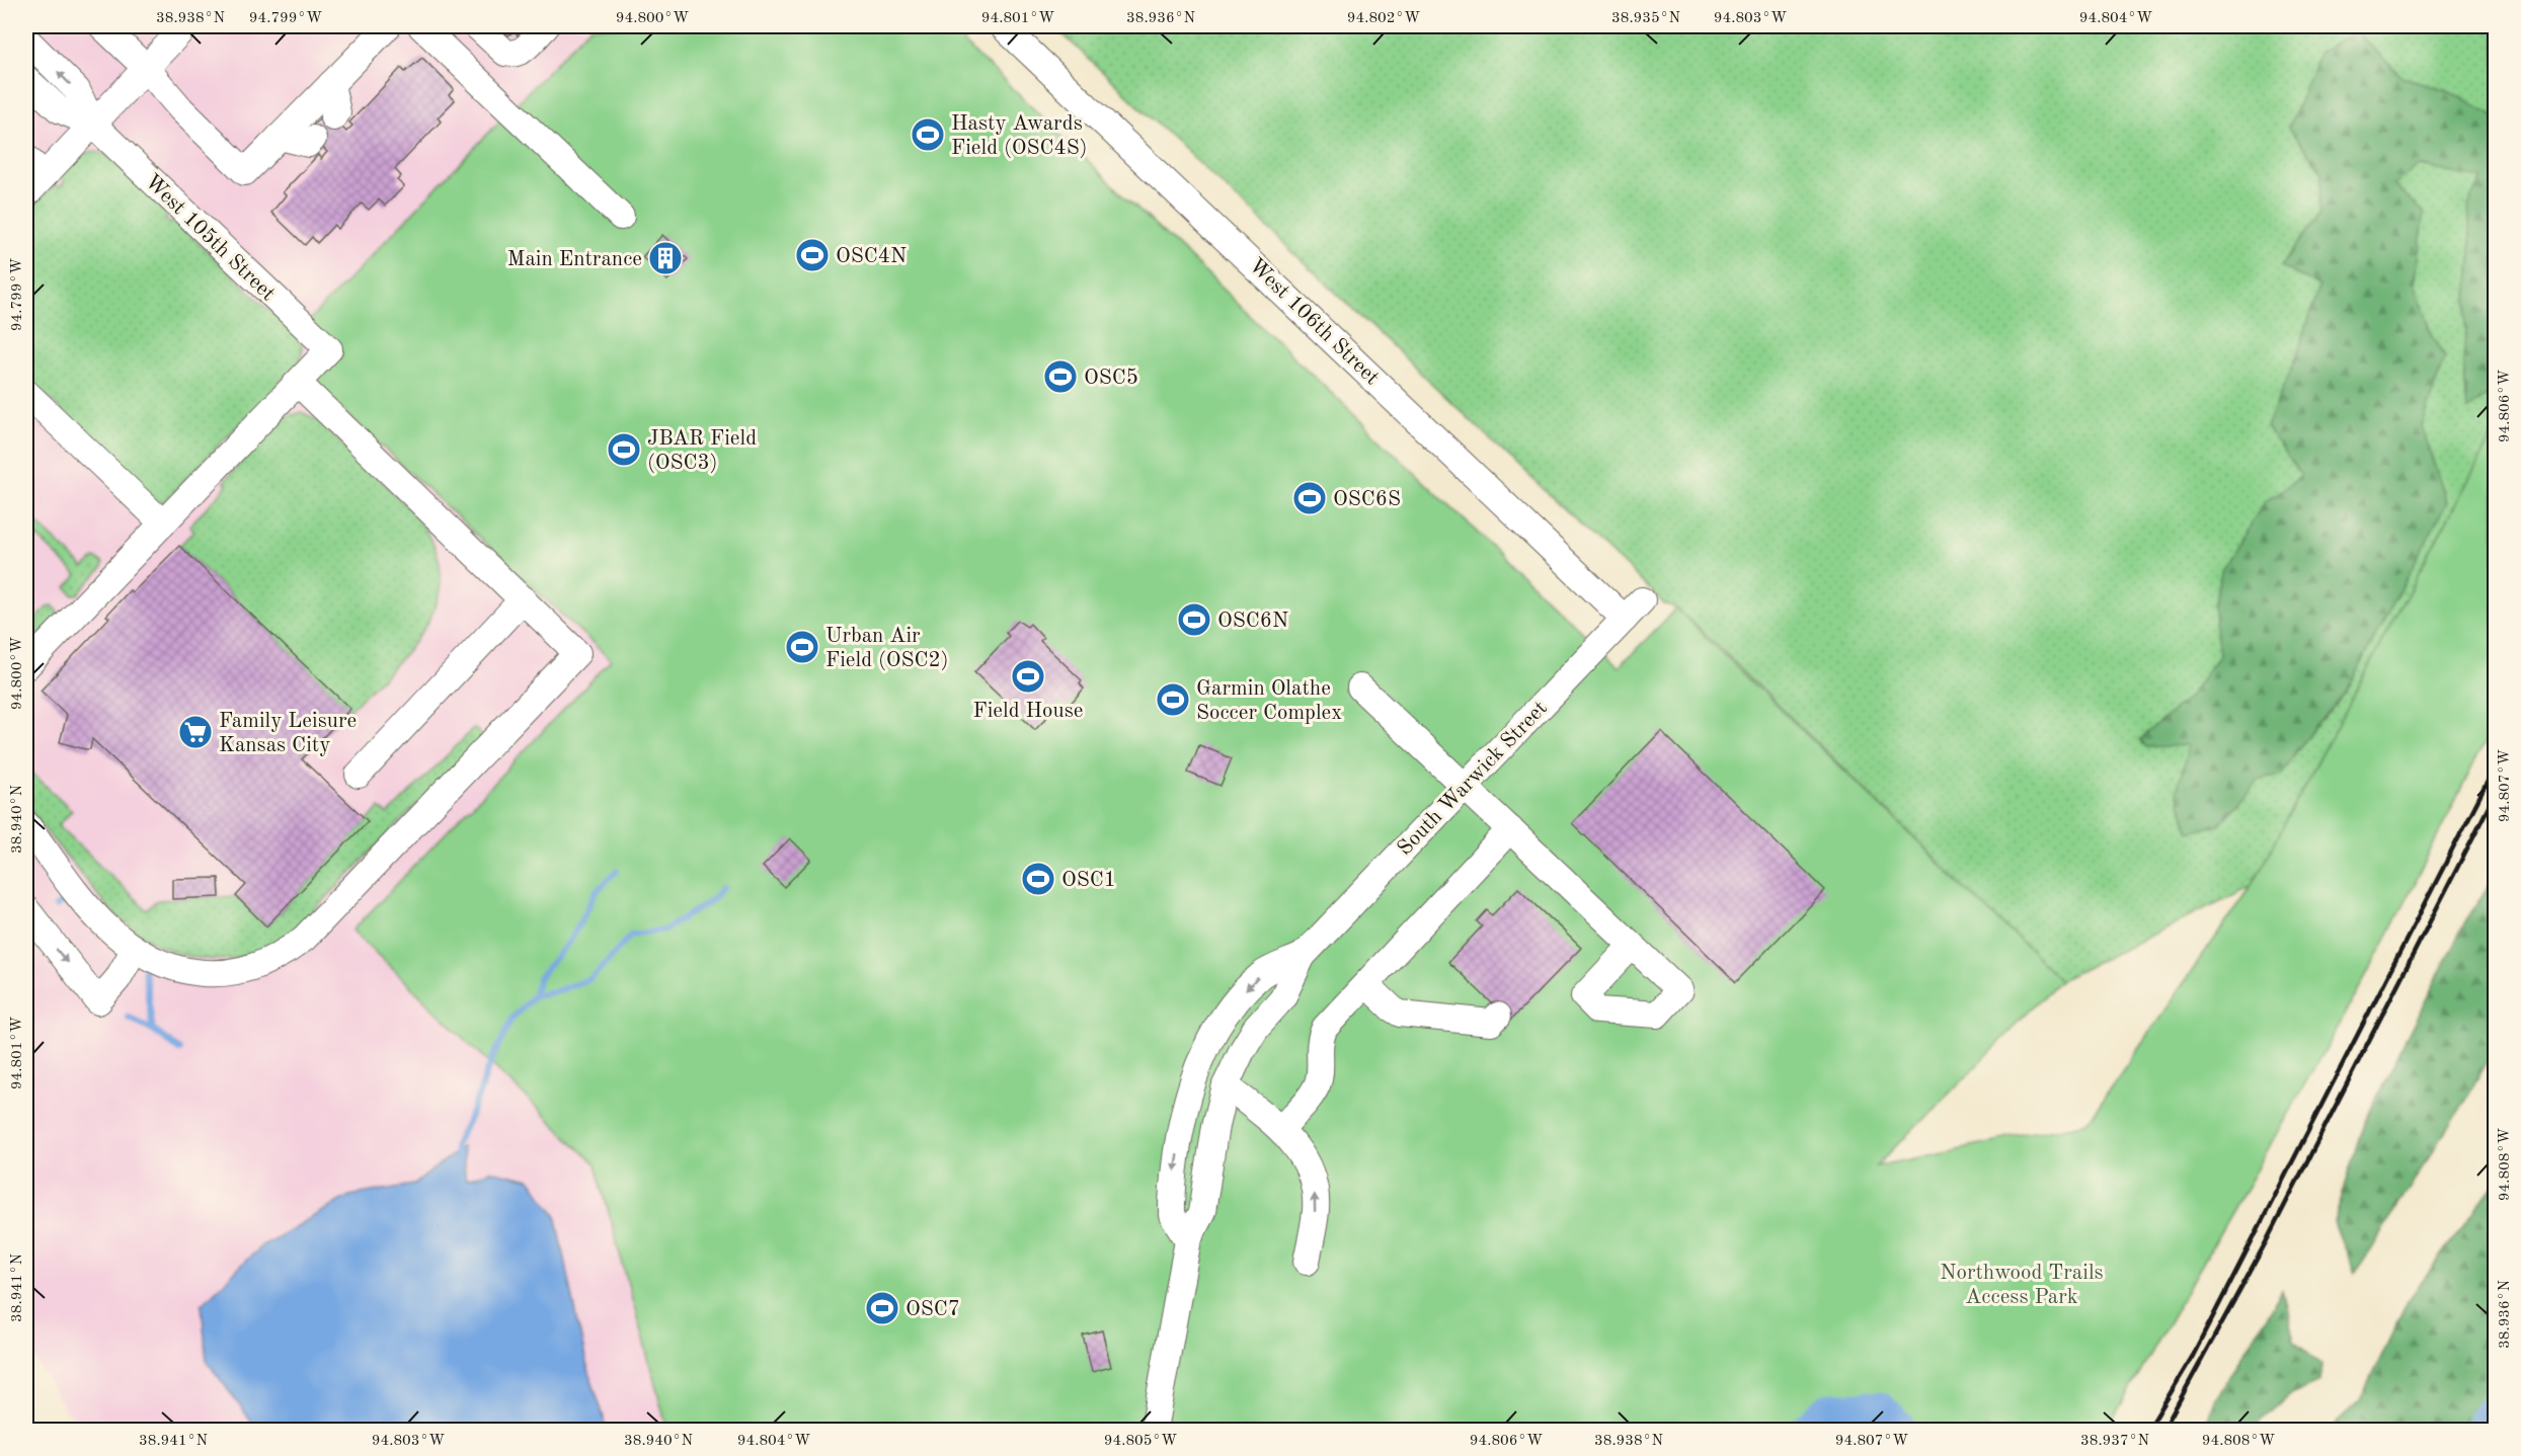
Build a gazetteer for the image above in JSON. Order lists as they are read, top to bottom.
{
  "streets": {
    "street": ["West 105th Street", "West 106th Street", "South Warwick Street"]
  },
  "crossings": [
    ["West 106th Street", "South Warwick Street"]
  ],
  "parks": ["Northwood Trails Access Park"],
  "places": {
    "sports": [
      "Hasty Awards Field (OSC4S)",
      "OSC4N",
      "OSC5",
      "JBAR Field (OSC3)",
      "OSC6S",
      "OSC6N",
      "Urban Air Field (OSC2)",
      "Field House",
      "Garmin Olathe Soccer Complex",
      "OSC1",
      "OSC7"
    ],
    "building": ["Main Entrance"],
    "supermarket": ["Family Leisure Kansas City"]
  },
  "coordinates": [
    "38.938°N",
    "94.799°W",
    "94.800°W",
    "94.801°W",
    "38.936°N",
    "94.802°W",
    "38.935°N",
    "94.803°W",
    "94.804°W",
    "94.806°W",
    "94.807°W",
    "38.940°N",
    "94.808°W",
    "38.941°N",
    "94.805°W",
    "38.937°N"
  ]
}
